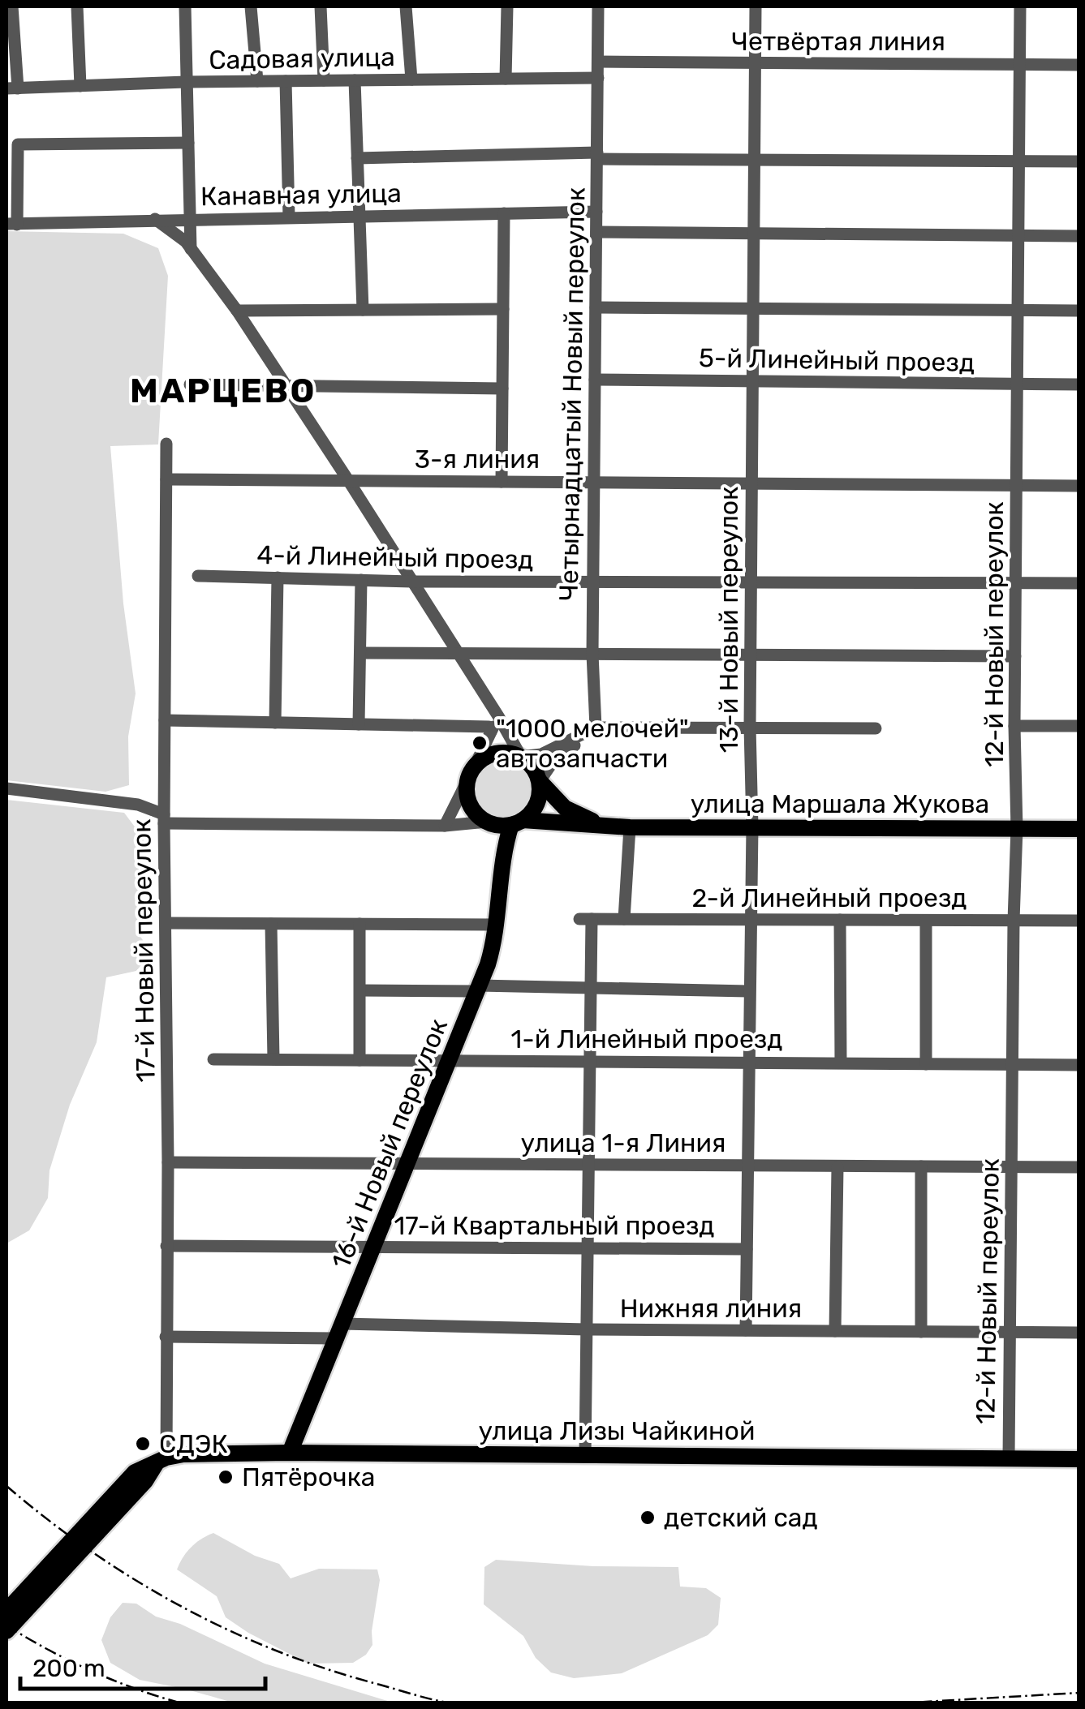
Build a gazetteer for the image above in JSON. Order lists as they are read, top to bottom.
{
  "streets": {
    "main road": ["улица Маршала Жукова", "16-й Новый переулок", "улица Лизы Чайкиной"],
    "street": [
      "Четвёртая линия",
      "Садовая улица",
      "Канавная улица",
      "5-й Линейный проезд",
      "Четырнадцатый Новый переулок",
      "3-я линия",
      "4-й Линейный проезд",
      "13-й Новый переулок",
      "12-й Новый переулок",
      "2-й Линейный проезд",
      "17-й Новый переулок",
      "1-й Линейный проезд",
      "улица 1-я Линия",
      "17-й Квартальный проезд",
      "Нижняя линия"
    ]
  },
  "crossings": [
    ["Четвёртая линия", "Четырнадцатый Новый переулок"],
    ["Четвёртая линия", "13-й Новый переулок"],
    ["Четвёртая линия", "12-й Новый переулок"],
    ["Садовая улица", "Четырнадцатый Новый переулок"],
    ["Канавная улица", "Четырнадцатый Новый переулок"],
    ["5-й Линейный проезд", "Четырнадцатый Новый переулок"],
    ["5-й Линейный проезд", "13-й Новый переулок"],
    ["5-й Линейный проезд", "12-й Новый переулок"],
    ["Четырнадцатый Новый переулок", "3-я линия"],
    ["Четырнадцатый Новый переулок", "4-й Линейный проезд"],
    ["3-я линия", "13-й Новый переулок"],
    ["3-я линия", "12-й Новый переулок"],
    ["3-я линия", "17-й Новый переулок"],
    ["4-й Линейный проезд", "13-й Новый переулок"],
    ["4-й Линейный проезд", "12-й Новый переулок"],
    ["13-й Новый переулок", "улица Маршала Жукова"],
    ["13-й Новый переулок", "2-й Линейный проезд"],
    ["13-й Новый переулок", "1-й Линейный проезд"],
    ["13-й Новый переулок", "улица 1-я Линия"],
    ["13-й Новый переулок", "17-й Квартальный проезд"],
    ["13-й Новый переулок", "Нижняя линия"],
    ["12-й Новый переулок", "улица Маршала Жукова"],
    ["12-й Новый переулок", "2-й Линейный проезд"],
    ["12-й Новый переулок", "1-й Линейный проезд"],
    ["12-й Новый переулок", "улица 1-я Линия"],
    ["12-й Новый переулок", "Нижняя линия"],
    ["12-й Новый переулок", "улица Лизы Чайкиной"],
    ["улица Маршала Жукова", "16-й Новый переулок"],
    ["17-й Новый переулок", "улица 1-я Линия"],
    ["17-й Новый переулок", "17-й Квартальный проезд"],
    ["17-й Новый переулок", "Нижняя линия"],
    ["17-й Новый переулок", "улица Лизы Чайкиной"],
    ["1-й Линейный проезд", "16-й Новый переулок"],
    ["улица 1-я Линия", "16-й Новый переулок"],
    ["16-й Новый переулок", "17-й Квартальный проезд"],
    ["16-й Новый переулок", "Нижняя линия"],
    ["16-й Новый переулок", "улица Лизы Чайкиной"]
  ],
  "districts": ["МАРЦЕВО"],
  "places": [
    "\"1000 мелочей\" автозапчасти",
    "СДЭК",
    "Пятёрочка",
    "детский сад"
  ],
  "scale_bar": "200 m"
}
